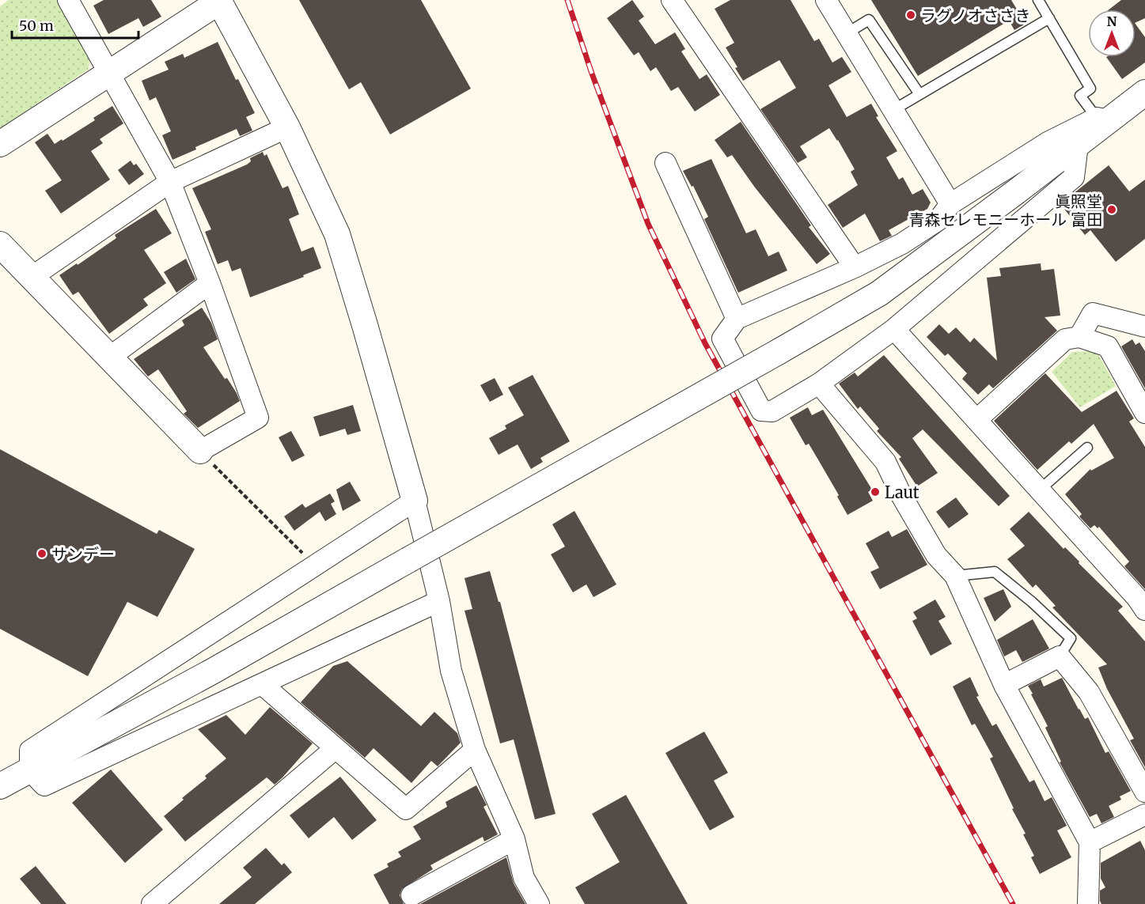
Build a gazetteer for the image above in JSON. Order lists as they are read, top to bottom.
{
  "places": [
    "ラグノオささき",
    "眞照堂 青森セレモニーホール 富田",
    "Laut",
    "サンデー"
  ],
  "scale_bar": "50 m",
  "north": "top"
}
